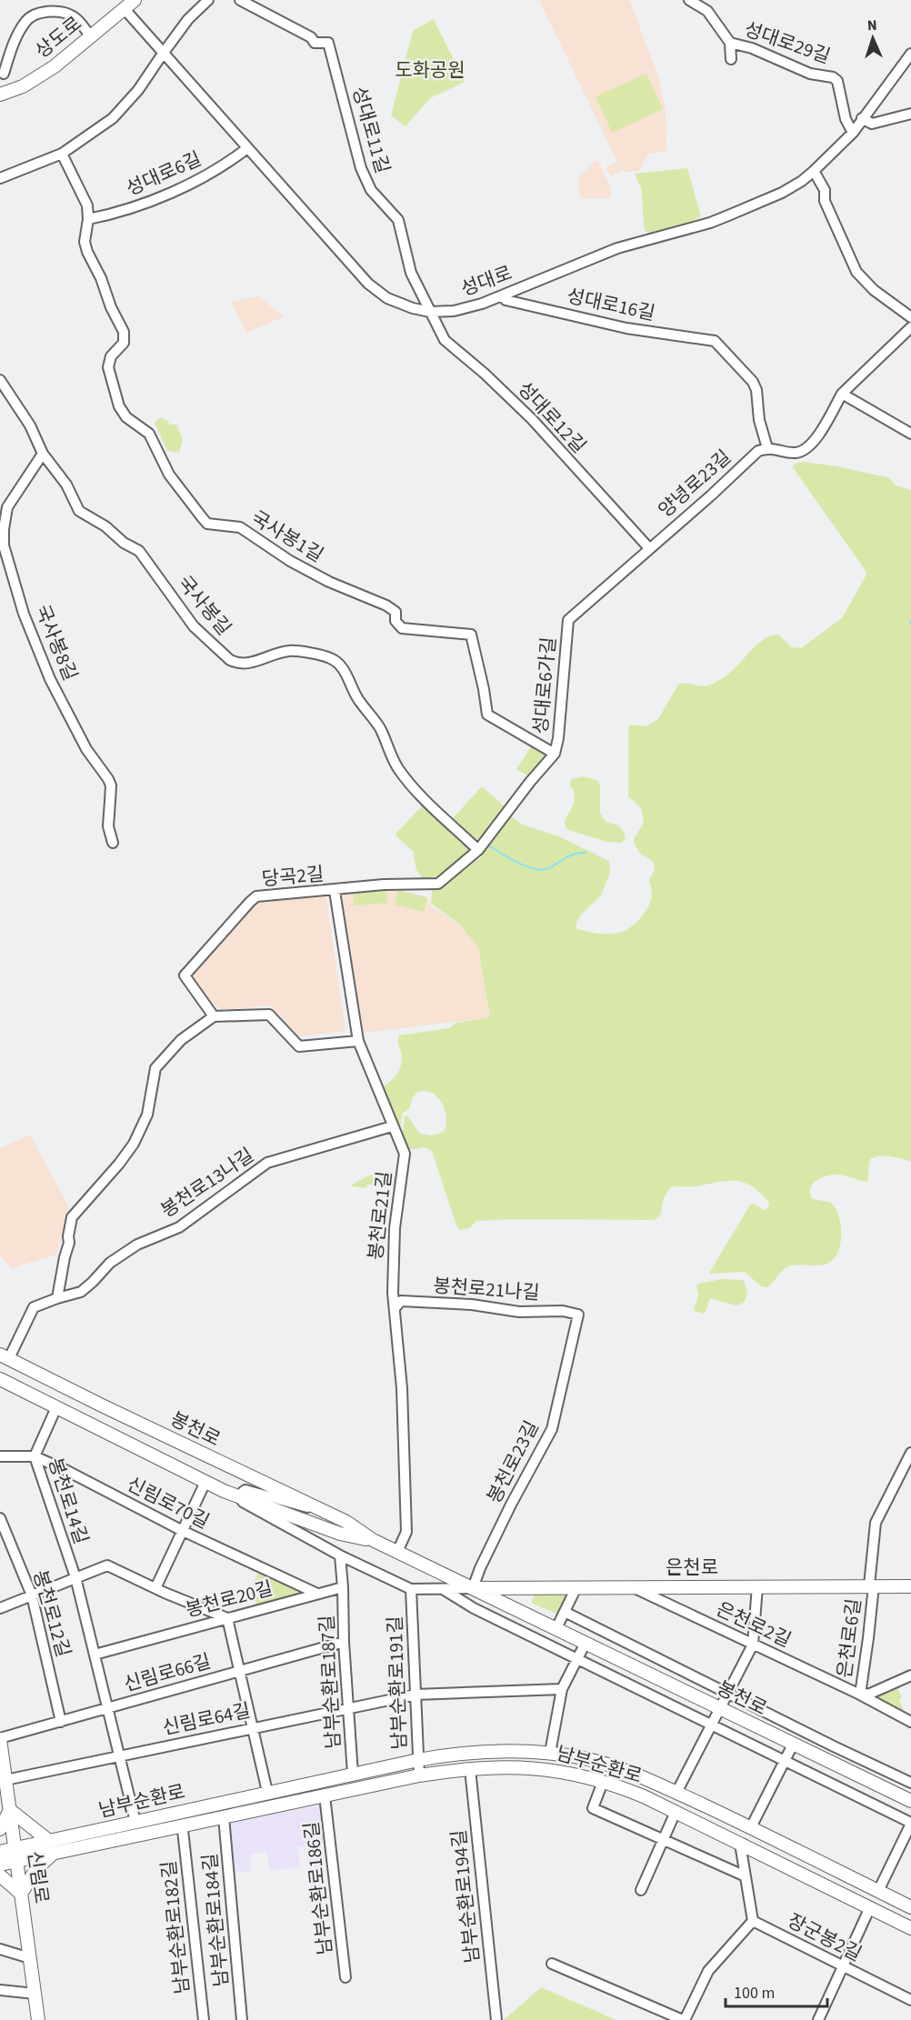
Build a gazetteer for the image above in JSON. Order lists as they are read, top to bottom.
{
  "streets": {
    "main road": [
      "상도로",
      "봉천로",
      "은천로",
      "남부순환로",
      "신림로"
    ],
    "street": [
      "성대로29길",
      "성대로11길",
      "성대로6길",
      "성대로",
      "성대로16길",
      "성대로12길",
      "양녕로23길",
      "국사봉1길",
      "국사봉길",
      "국사봉8길",
      "성대로6가길",
      "당곡2길",
      "봉천로13나길",
      "봉천로21길",
      "봉천로21나길",
      "봉천로23길",
      "봉천로14길",
      "신림로70길",
      "봉천로20길",
      "봉천로12길",
      "은천로2길",
      "은천로6길",
      "신림로66길",
      "남부순환로187길",
      "남부순환로191길",
      "신림로64길",
      "남부순환로186길",
      "남부순환로194길",
      "남부순환로184길",
      "남부순환로182길",
      "장군봉2길"
    ]
  },
  "crossings": [
    ["상도로", "성대로"],
    ["성대로29길", "성대로"],
    ["성대로11길", "성대로"],
    ["성대로11길", "성대로12길"],
    ["성대로6길", "성대로"],
    ["성대로6길", "국사봉1길"],
    ["성대로", "성대로16길"],
    ["성대로", "성대로12길"],
    ["성대로16길", "양녕로23길"],
    ["성대로12길", "양녕로23길"],
    ["양녕로23길", "성대로6가길"],
    ["국사봉1길", "성대로6가길"],
    ["국사봉길", "국사봉8길"],
    ["국사봉길", "당곡2길"],
    ["당곡2길", "봉천로21길"],
    ["봉천로13나길", "봉천로21길"],
    ["봉천로13나길", "봉천로"],
    ["봉천로21길", "봉천로21나길"],
    ["봉천로21길", "봉천로"],
    ["봉천로21나길", "봉천로23길"],
    ["봉천로", "봉천로23길"],
    ["봉천로", "봉천로14길"],
    ["봉천로", "은천로"],
    ["봉천로", "남부순환로"],
    ["봉천로23길", "은천로"],
    ["봉천로14길", "신림로70길"],
    ["봉천로14길", "봉천로20길"],
    ["봉천로14길", "신림로66길"],
    ["봉천로14길", "신림로64길"],
    ["봉천로14길", "남부순환로"],
    ["신림로70길", "봉천로20길"],
    ["은천로", "은천로2길"],
    ["은천로", "은천로6길"],
    ["봉천로20길", "남부순환로187길"],
    ["봉천로12길", "신림로66길"],
    ["은천로2길", "은천로6길"],
    ["신림로66길", "남부순환로187길"],
    ["신림로66길", "신림로"],
    ["남부순환로187길", "신림로64길"],
    ["남부순환로187길", "남부순환로"],
    ["남부순환로191길", "신림로64길"],
    ["남부순환로191길", "남부순환로"],
    ["신림로64길", "남부순환로"],
    ["신림로64길", "신림로"],
    ["남부순환로", "신림로"],
    ["남부순환로", "남부순환로186길"],
    ["남부순환로", "남부순환로194길"],
    ["남부순환로", "남부순환로184길"],
    ["남부순환로", "남부순환로182길"]
  ],
  "parks": ["도화공원"],
  "scale_bar": "100 m",
  "north": "top"
}
